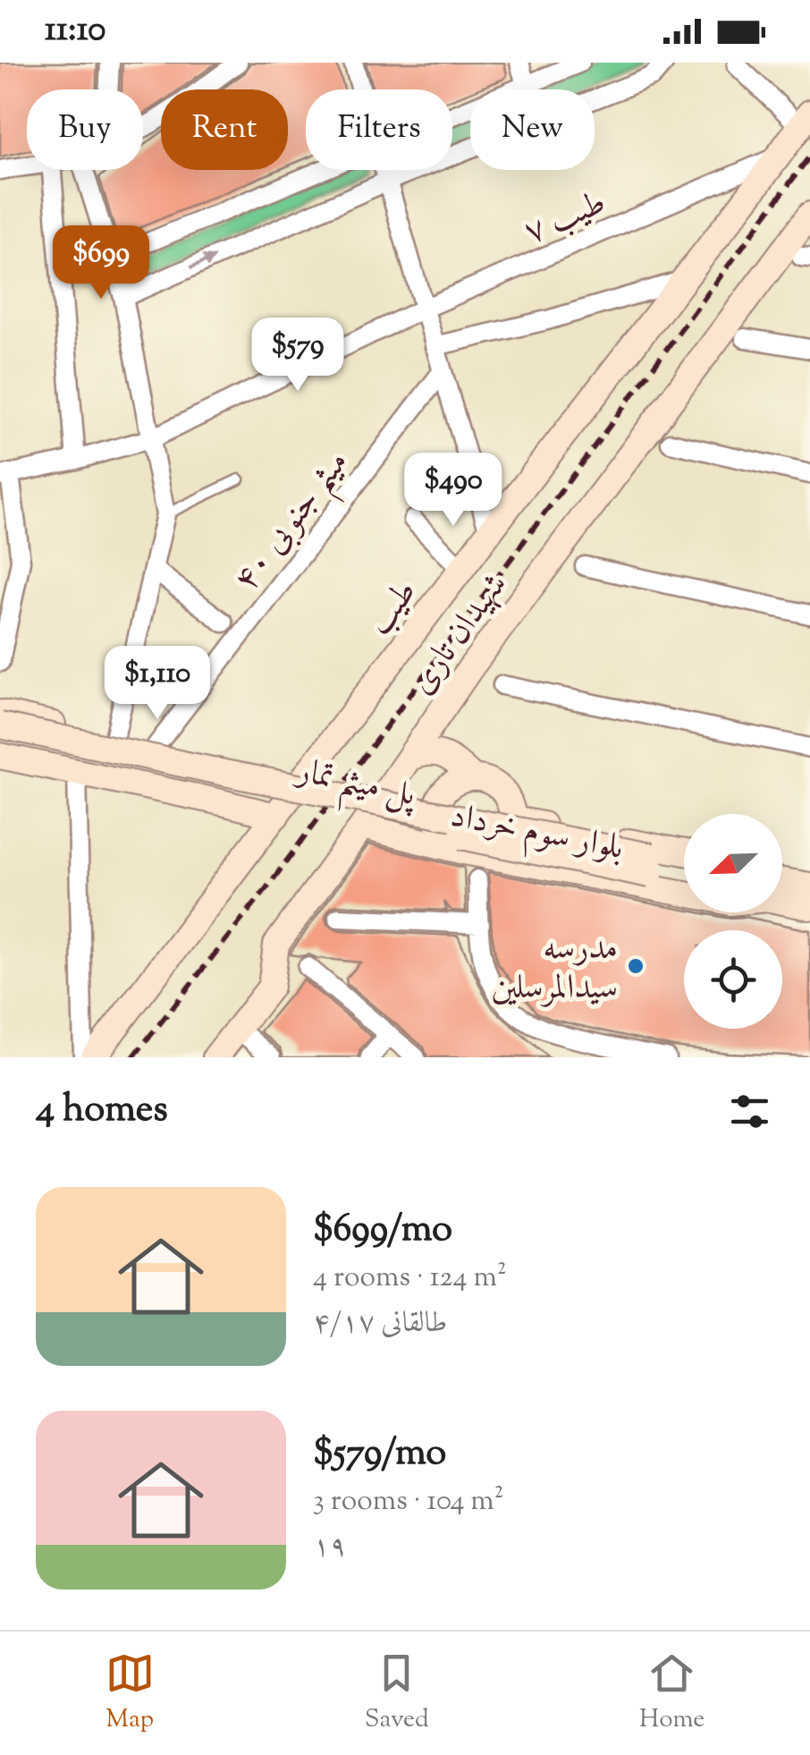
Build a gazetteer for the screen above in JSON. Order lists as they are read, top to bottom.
{
  "streets": {
    "main road": [
      "طیب",
      "شهیدان تاری",
      "پل میثم تمار",
      "بلوار سوم خرداد"
    ],
    "street": ["طیب ۷", "میثم جنوبی ۴۰"]
  },
  "crossings": [
    ["طیب ۷", "طیب"],
    ["شهیدان تاری", "بلوار سوم خرداد"]
  ],
  "places": ["مدرسه سیدالمرسلین"],
  "north": "bottom left",
  "page": {
    "status": "11:10",
    "chip": [
      "Buy",
      "Rent",
      "Filters",
      "New"
    ],
    "price": [
      "$699",
      "$579",
      "$490",
      "$1,110"
    ],
    "heading": "4 homes",
    "list": [
      {
        "name": "$699/mo",
        "note": "4 rooms · 124 m² · طالقانی ۴/۱۷"
      },
      {
        "name": "$579/mo",
        "note": "3 rooms · 104 m² · ۱۹"
      }
    ],
    "tabs": ["Map", "Saved", "Home"]
  }
}
